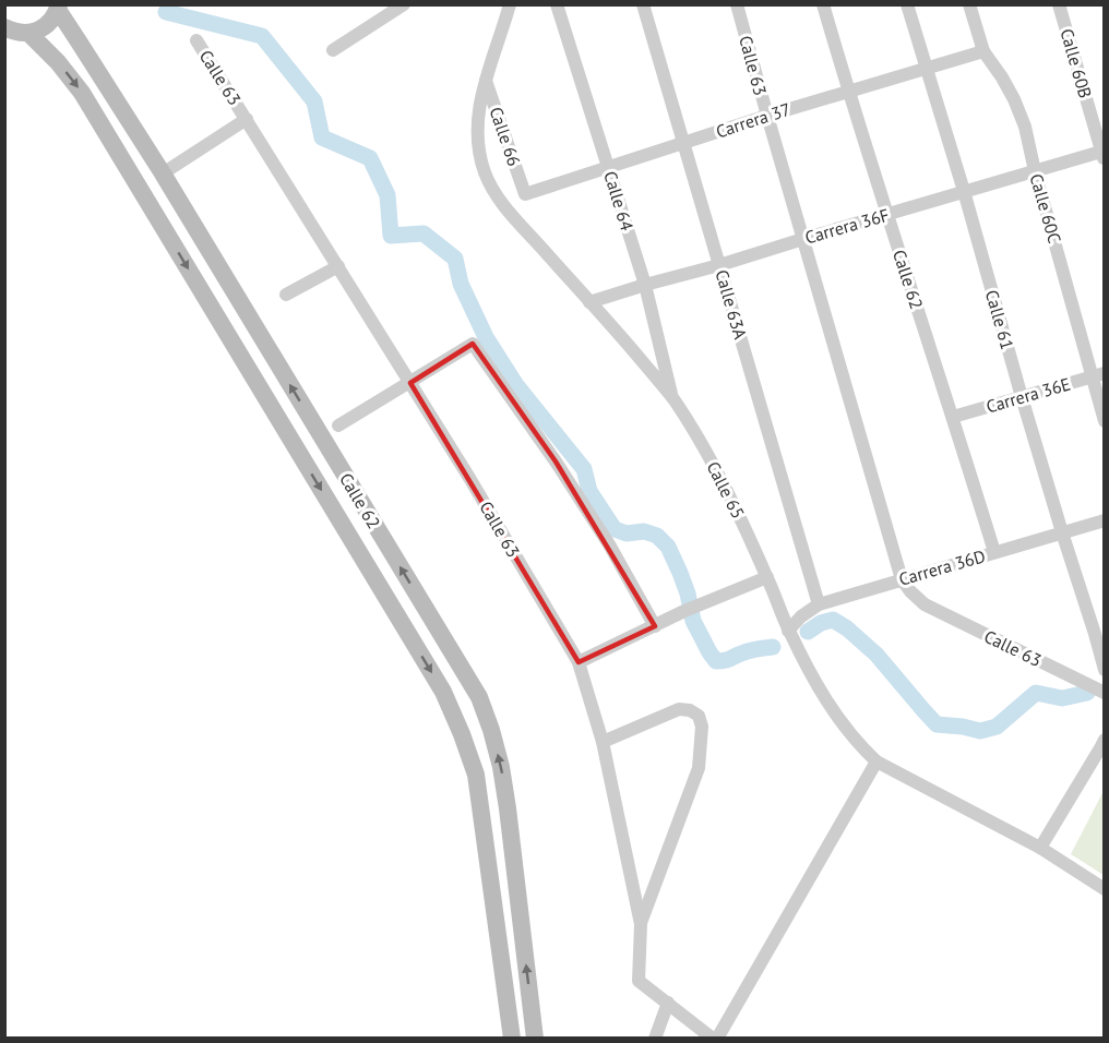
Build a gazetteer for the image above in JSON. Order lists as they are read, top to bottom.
{
  "streets": {
    "main road": ["Calle 62"],
    "street": [
      "Calle 60B",
      "Calle 63",
      "Carrera 37",
      "Calle 66",
      "Calle 64",
      "Calle 60C",
      "Carrera 36F",
      "Calle 63A",
      "Calle 61",
      "Carrera 36E",
      "Calle 65",
      "Carrera 36D"
    ]
  },
  "crossings": [
    ["Calle 60B", "Carrera 36F"],
    ["Calle 63", "Carrera 37"],
    ["Calle 63", "Carrera 36F"],
    ["Calle 63", "Calle 65"],
    ["Calle 63", "Carrera 36D"],
    ["Carrera 37", "Calle 66"],
    ["Carrera 37", "Calle 64"],
    ["Carrera 37", "Calle 60C"],
    ["Carrera 37", "Calle 62"],
    ["Carrera 37", "Calle 63A"],
    ["Carrera 37", "Calle 61"],
    ["Calle 66", "Calle 65"],
    ["Calle 64", "Carrera 36F"],
    ["Calle 64", "Calle 65"],
    ["Calle 60C", "Carrera 36F"],
    ["Calle 60C", "Carrera 36E"],
    ["Carrera 36F", "Calle 62"],
    ["Carrera 36F", "Calle 63A"],
    ["Carrera 36F", "Calle 61"],
    ["Carrera 36F", "Calle 65"],
    ["Calle 62", "Carrera 36E"],
    ["Calle 62", "Carrera 36D"],
    ["Calle 63A", "Carrera 36D"],
    ["Calle 61", "Carrera 36E"],
    ["Calle 61", "Carrera 36D"],
    ["Calle 65", "Carrera 36D"]
  ]
}
